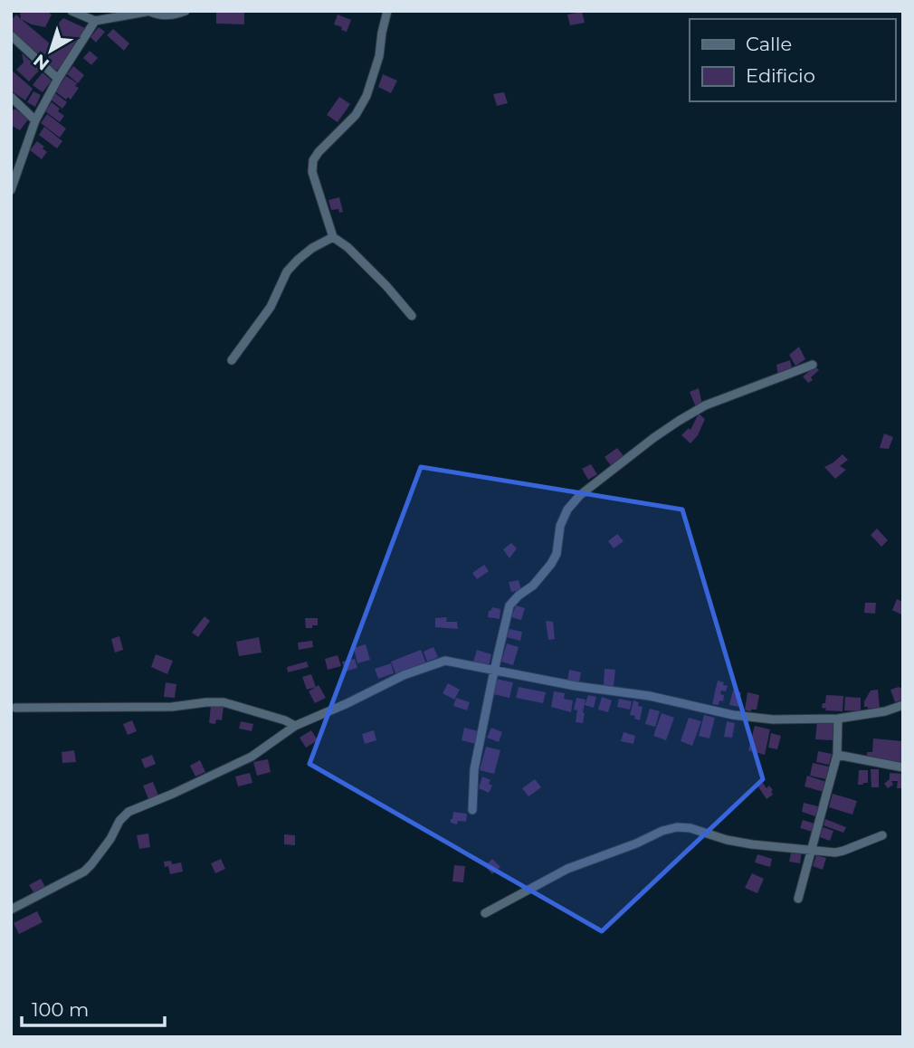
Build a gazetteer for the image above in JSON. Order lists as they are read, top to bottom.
{
  "legend": ["Calle", "Edificio"],
  "scale_bar": "100 m",
  "north": "bottom left"
}
